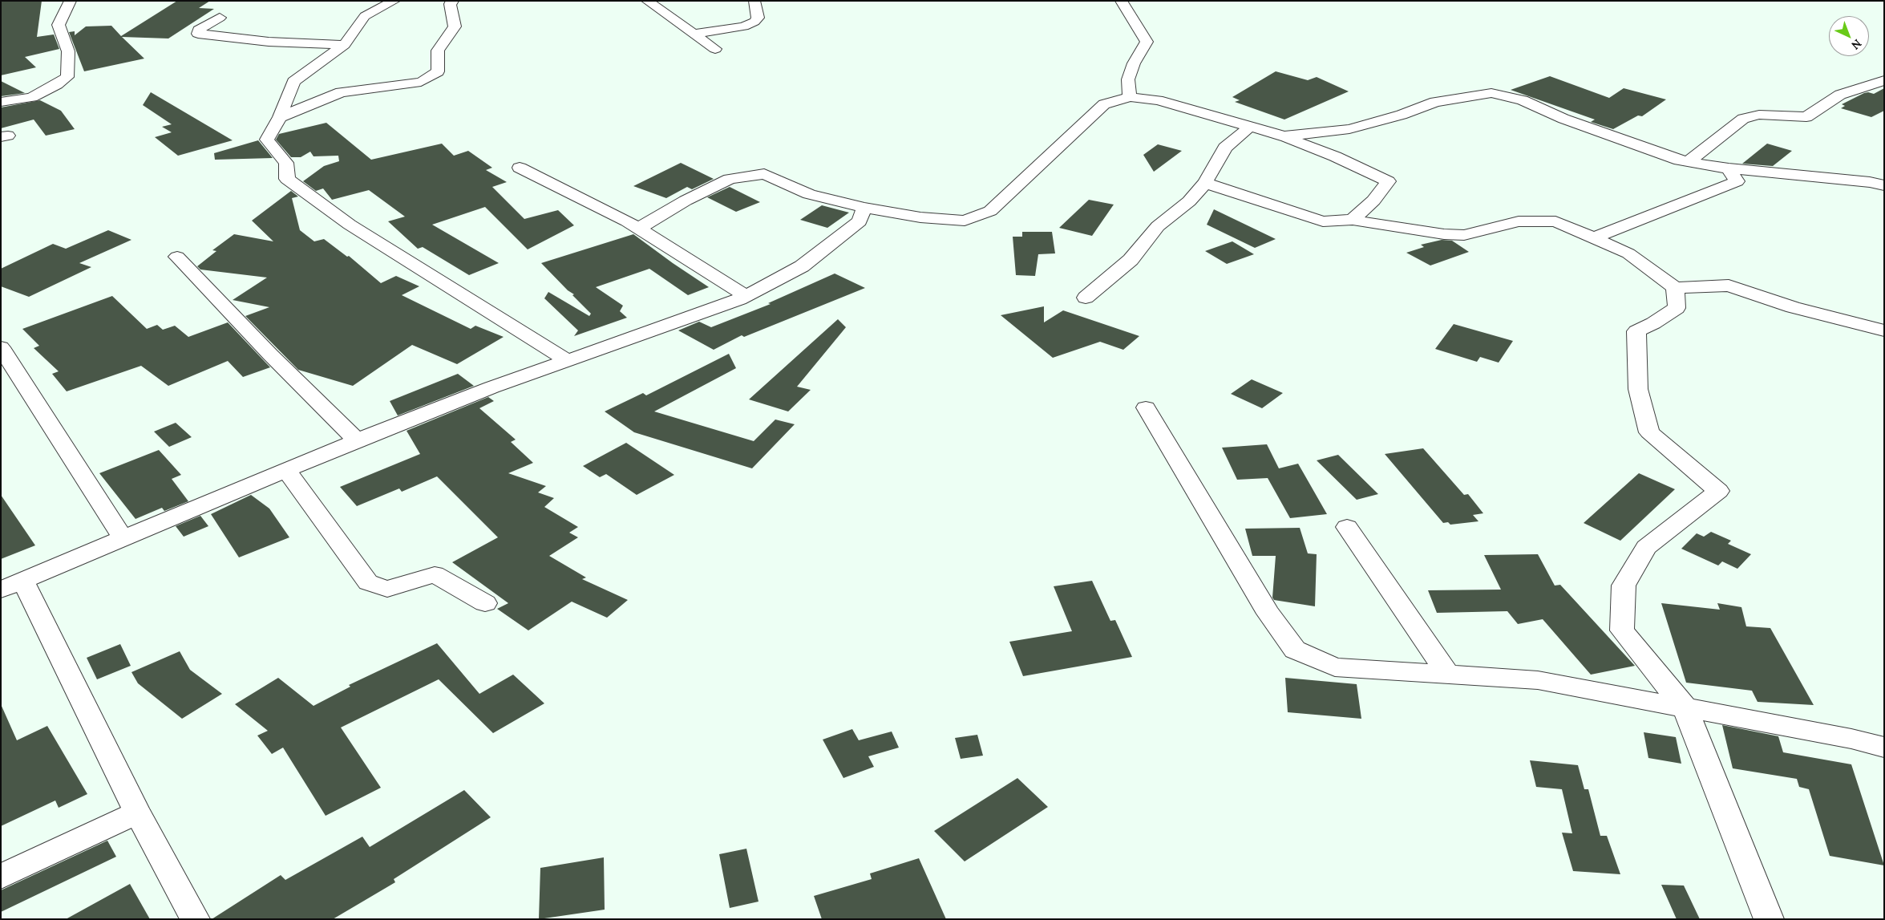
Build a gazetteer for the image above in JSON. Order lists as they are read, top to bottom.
{
  "north": "bottom right"
}
